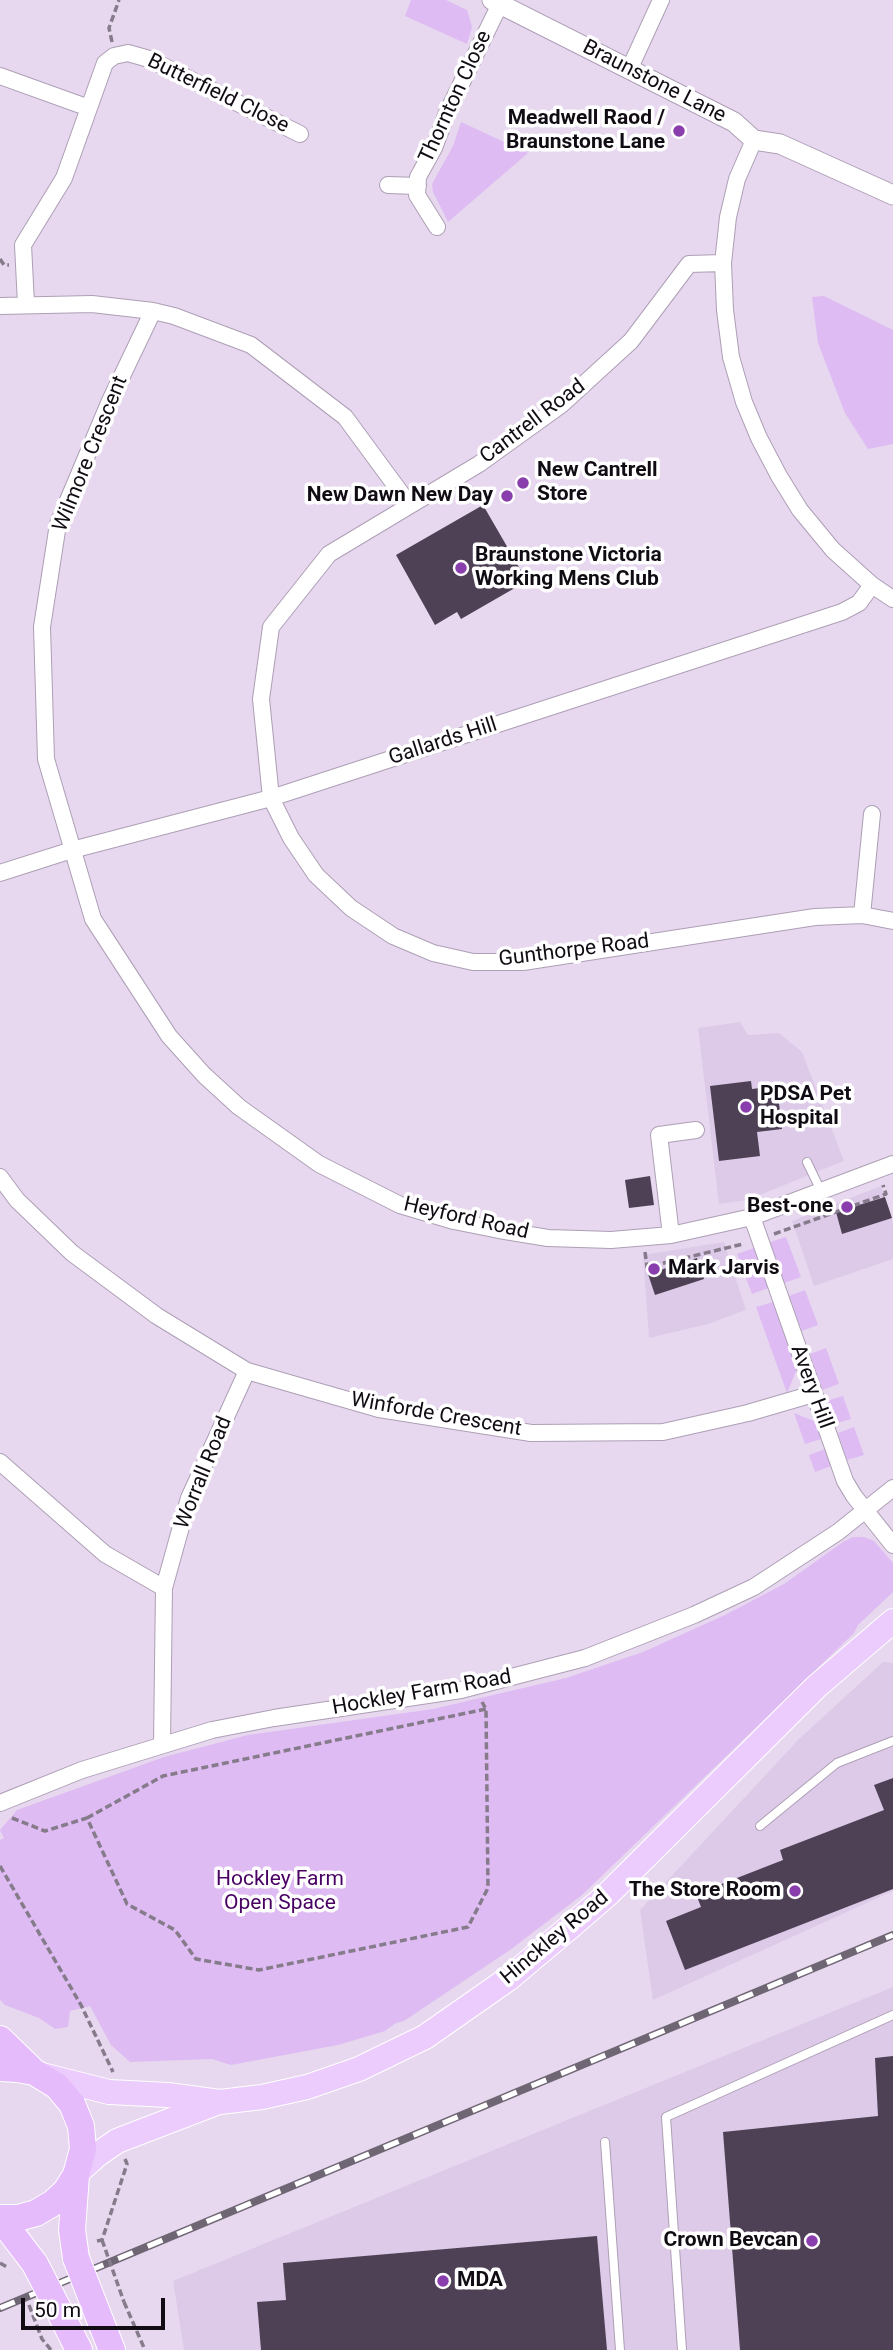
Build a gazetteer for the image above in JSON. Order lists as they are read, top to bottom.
{
  "streets": {
    "main road": ["Hinckley Road"],
    "street": [
      "Braunstone Lane",
      "Butterfield Close",
      "Thornton Close",
      "Cantrell Road",
      "Wilmore Crescent",
      "Gallards Hill",
      "Gunthorpe Road",
      "Heyford Road",
      "Avery Hill",
      "Winforde Crescent",
      "Worrall Road",
      "Hockley Farm Road"
    ]
  },
  "crossings": [
    ["Braunstone Lane", "Thornton Close"],
    ["Cantrell Road", "Gallards Hill"],
    ["Cantrell Road", "Gunthorpe Road"],
    ["Wilmore Crescent", "Gallards Hill"],
    ["Wilmore Crescent", "Heyford Road"],
    ["Gallards Hill", "Gunthorpe Road"],
    ["Gallards Hill", "Heyford Road"],
    ["Heyford Road", "Avery Hill"],
    ["Avery Hill", "Winforde Crescent"],
    ["Avery Hill", "Hockley Farm Road"],
    ["Winforde Crescent", "Worrall Road"],
    ["Worrall Road", "Hockley Farm Road"]
  ],
  "parks": ["Hockley Farm Open Space"],
  "places": [
    "Meadwell Raod / Braunstone Lane",
    "New Cantrell Store",
    "New Dawn New Day",
    "Braunstone Victoria Working Mens Club",
    "PDSA Pet Hospital",
    "Best-one",
    "Mark Jarvis",
    "The Store Room",
    "Crown Bevcan",
    "MDA"
  ],
  "scale_bar": "50 m"
}
